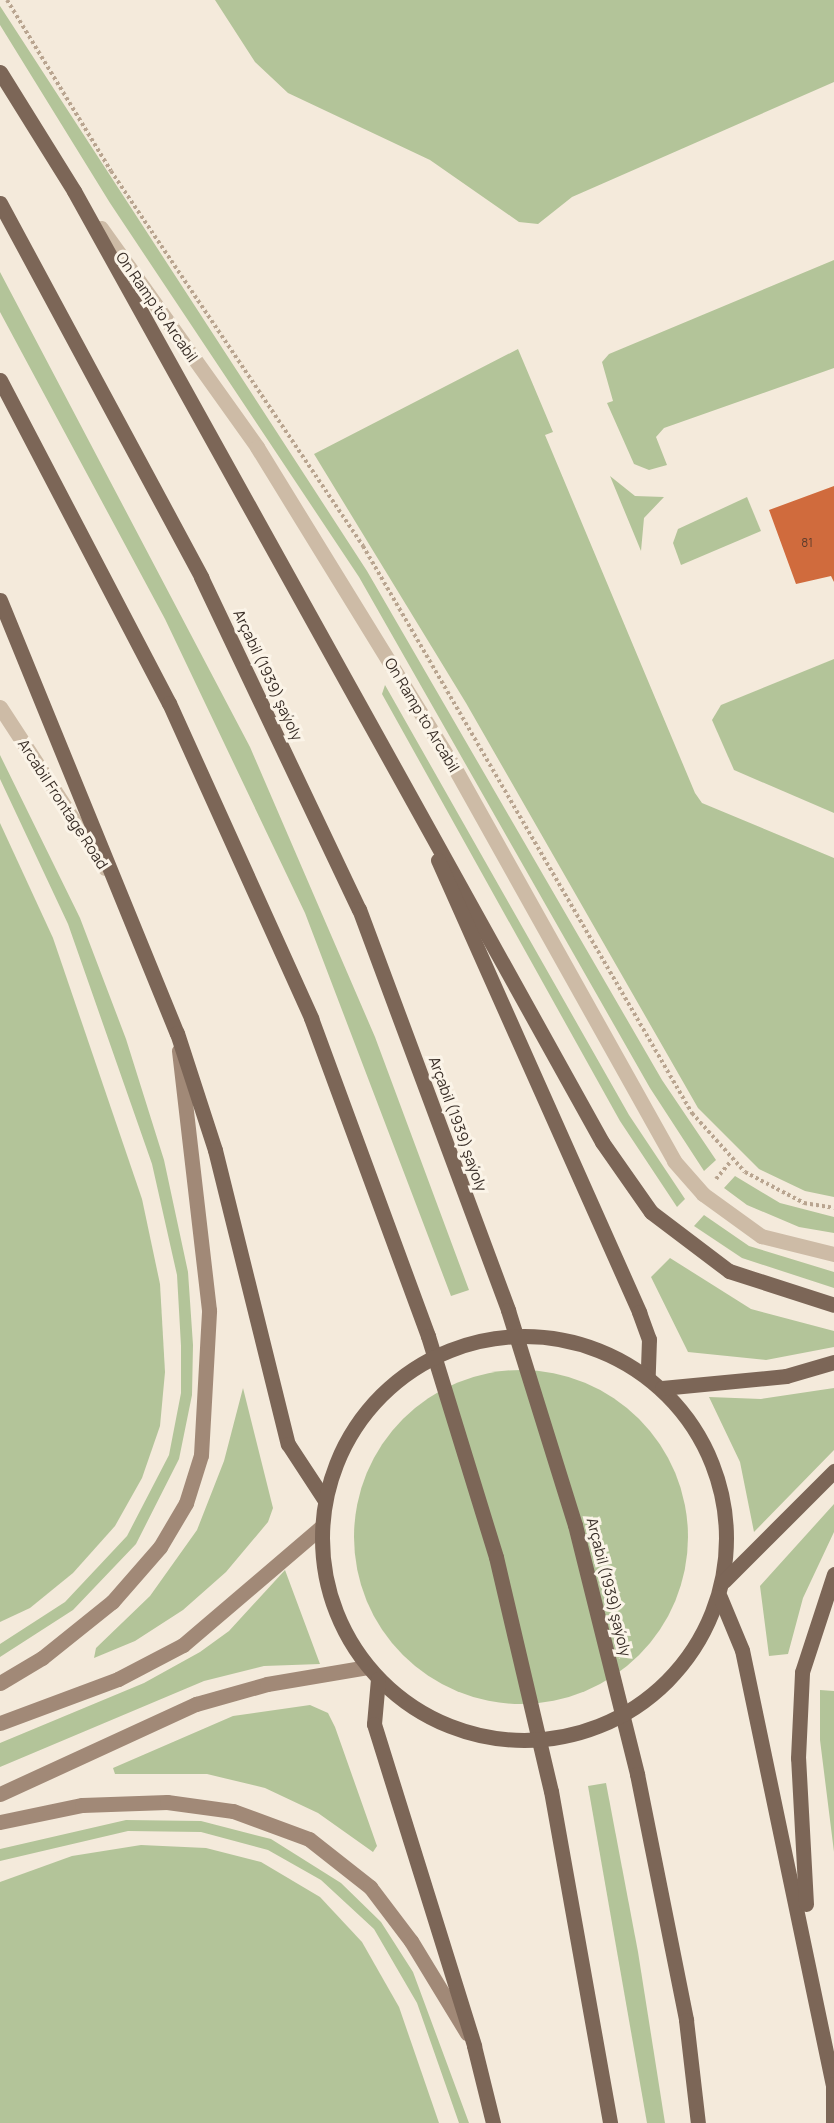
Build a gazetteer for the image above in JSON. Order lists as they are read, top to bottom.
{
  "streets": {
    "main road": ["Arçabil (1939) şaýoly"],
    "street": ["On Ramp to Arcabil", "Arcabil Frontage Road"]
  },
  "house_numbers": ["81"]
}
